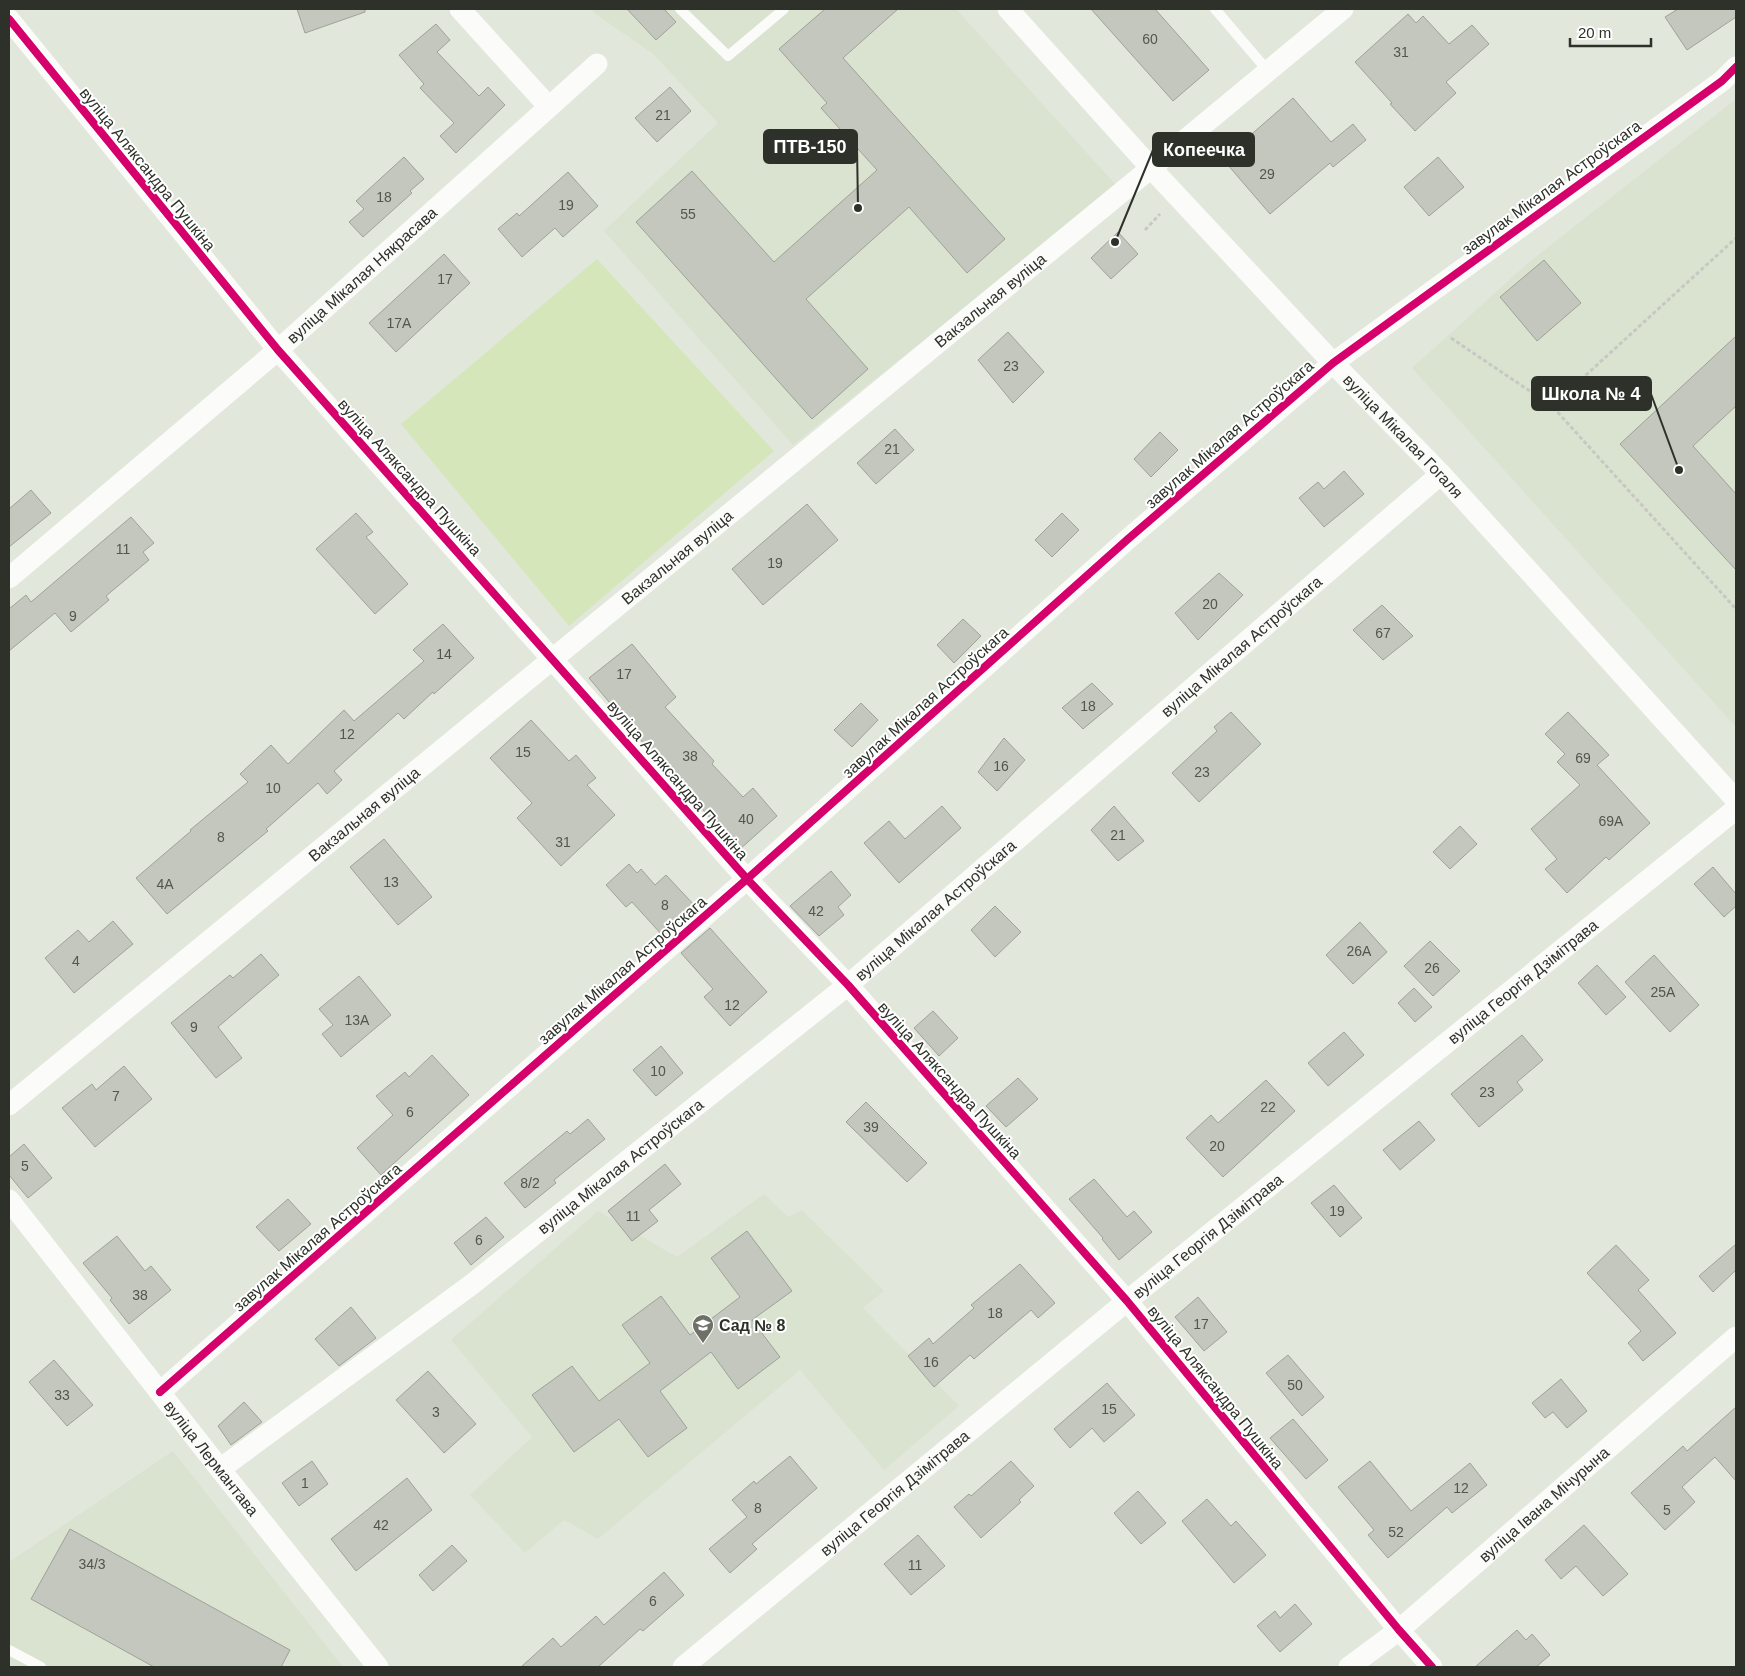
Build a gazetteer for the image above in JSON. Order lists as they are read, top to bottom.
{
  "streets": {
    "street": [
      "вуліца Аляксандра Пушкіна",
      "завулак Мікалая Астроўскага",
      "вуліца Мікалая Някрасава",
      "Вакзальная вуліца",
      "вуліца Мікалая Гогаля",
      "вуліца Мікалая Астроўскага",
      "вуліца Георгія Дзімітрава",
      "вуліца Лермантава",
      "вуліца Івана Мічурына"
    ]
  },
  "crossings": [
    ["вуліца Аляксандра Пушкіна", "завулак Мікалая Астроўскага"],
    ["вуліца Аляксандра Пушкіна", "вуліца Мікалая Някрасава"],
    ["вуліца Аляксандра Пушкіна", "Вакзальная вуліца"],
    ["вуліца Аляксандра Пушкіна", "вуліца Мікалая Астроўскага"],
    ["вуліца Аляксандра Пушкіна", "вуліца Георгія Дзімітрава"],
    ["вуліца Аляксандра Пушкіна", "вуліца Івана Мічурына"],
    ["завулак Мікалая Астроўскага", "вуліца Мікалая Гогаля"],
    ["завулак Мікалая Астроўскага", "вуліца Лермантава"],
    ["Вакзальная вуліца", "вуліца Мікалая Гогаля"],
    ["вуліца Мікалая Гогаля", "вуліца Мікалая Астроўскага"],
    ["вуліца Мікалая Астроўскага", "вуліца Лермантава"]
  ],
  "places": {
    "other": ["ПТВ-150", "Копеечка", "Школа № 4"],
    "school or university": ["Сад № 8"]
  },
  "house_numbers": [
    "60",
    "31",
    "21",
    "29",
    "18",
    "19",
    "55",
    "17",
    "17А",
    "23",
    "21",
    "11",
    "19",
    "20",
    "9",
    "67",
    "14",
    "17",
    "18",
    "12",
    "15",
    "38",
    "69",
    "16",
    "23",
    "10",
    "40",
    "69А",
    "21",
    "8",
    "31",
    "13",
    "4А",
    "8",
    "42",
    "26А",
    "4",
    "26",
    "25А",
    "12",
    "13А",
    "9",
    "10",
    "23",
    "7",
    "22",
    "6",
    "39",
    "20",
    "5",
    "8/2",
    "19",
    "11",
    "6",
    "38",
    "18",
    "17",
    "16",
    "50",
    "33",
    "15",
    "3",
    "1",
    "12",
    "8",
    "5",
    "42",
    "52",
    "34/3",
    "11",
    "6"
  ],
  "scale_bar": "20 m"
}
